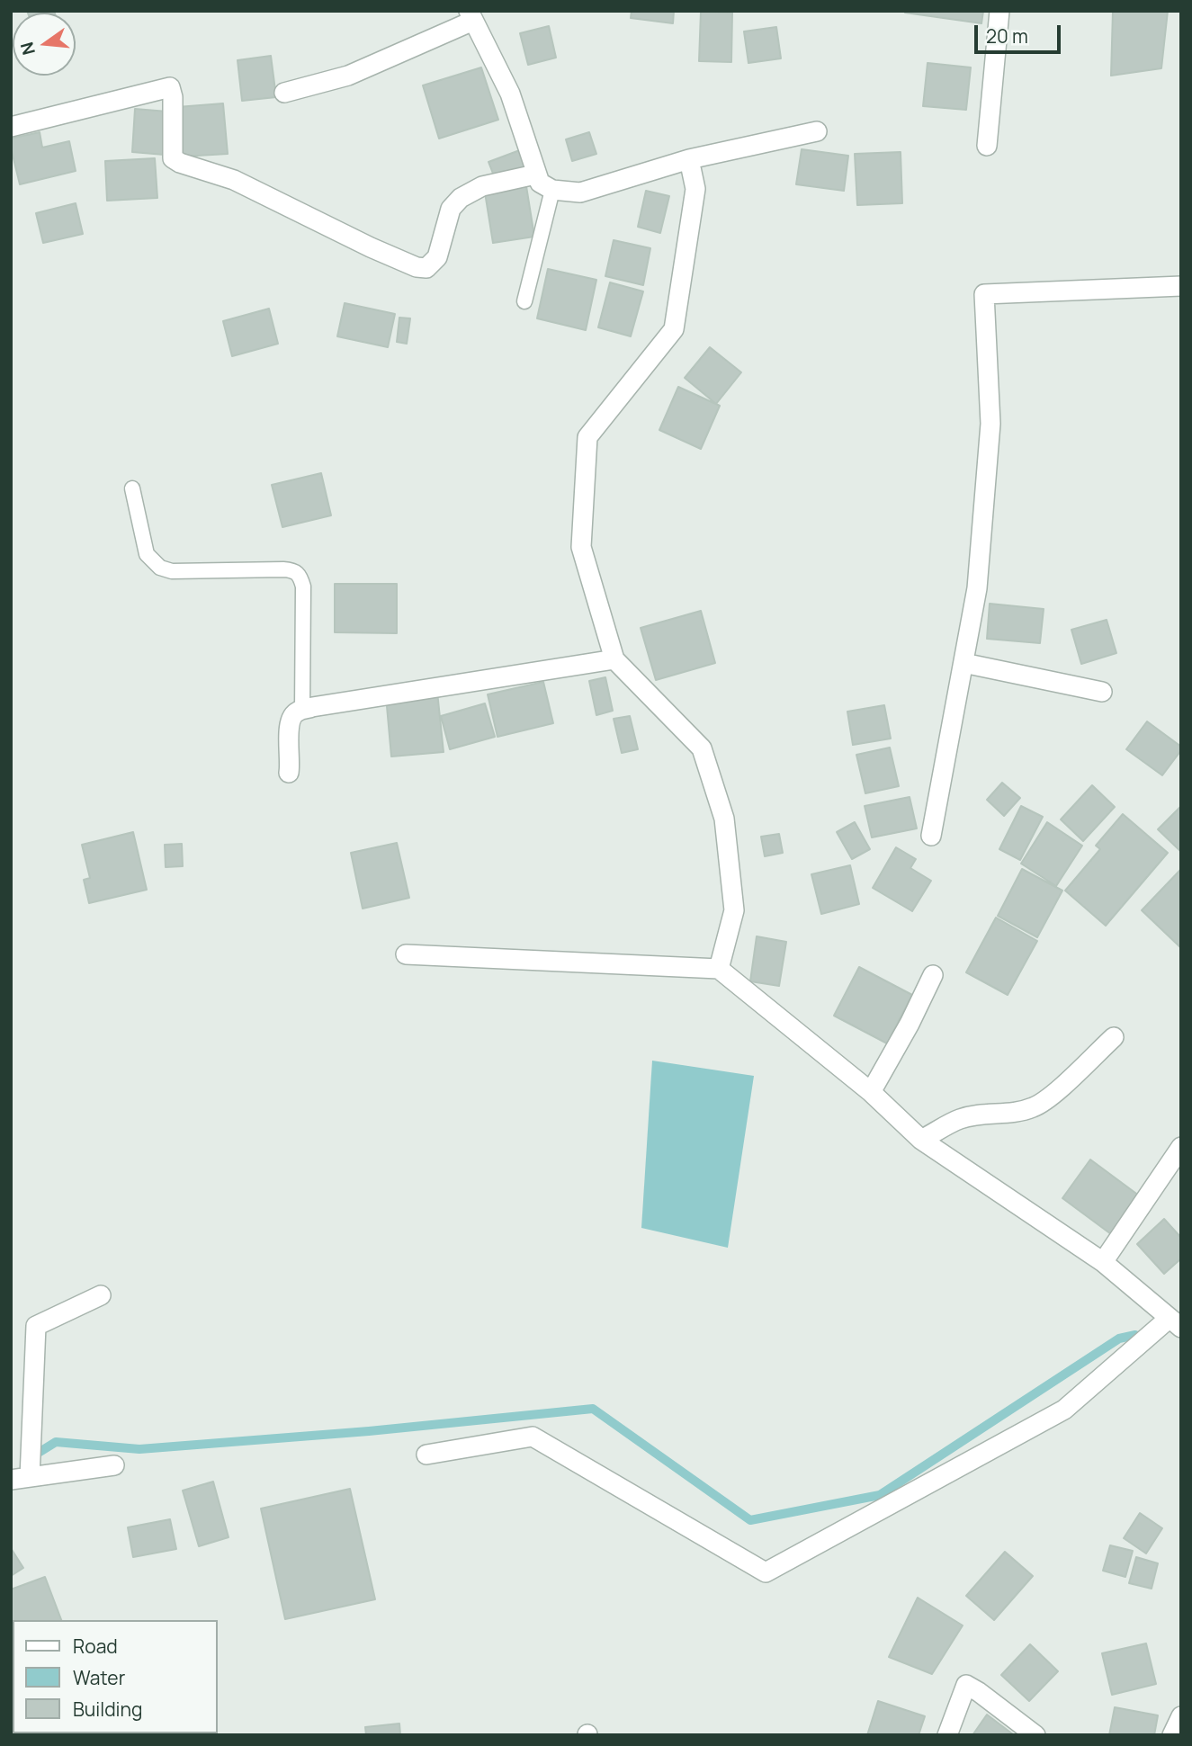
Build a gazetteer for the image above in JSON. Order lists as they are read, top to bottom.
{
  "legend": ["Road", "Water", "Building"],
  "scale_bar": "20 m",
  "north": "left"
}
